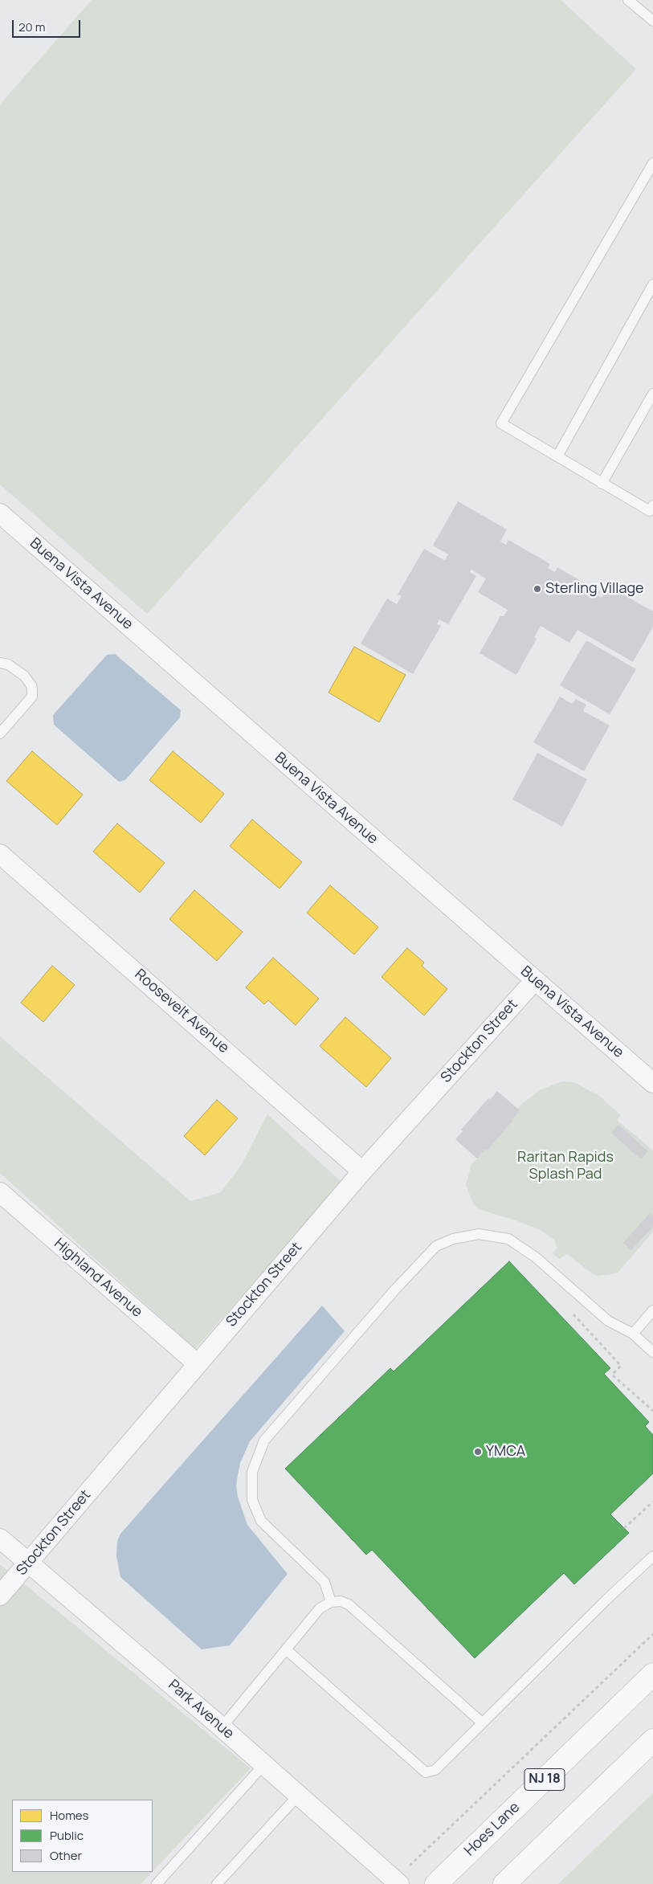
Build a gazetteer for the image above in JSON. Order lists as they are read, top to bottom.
{
  "streets": {
    "highway": ["NJ 18", "Hoes Lane"],
    "street": [
      "Buena Vista Avenue",
      "Roosevelt Avenue",
      "Stockton Street",
      "Highland Avenue",
      "Park Avenue"
    ]
  },
  "crossings": [
    ["Buena Vista Avenue", "Stockton Street"],
    ["Roosevelt Avenue", "Stockton Street"],
    ["Stockton Street", "Highland Avenue"],
    ["Stockton Street", "Park Avenue"]
  ],
  "parks": ["Raritan Rapids Splash Pad"],
  "places": ["Sterling Village", "YMCA"],
  "legend": ["Homes", "Public", "Other"],
  "scale_bar": "20 m"
}
